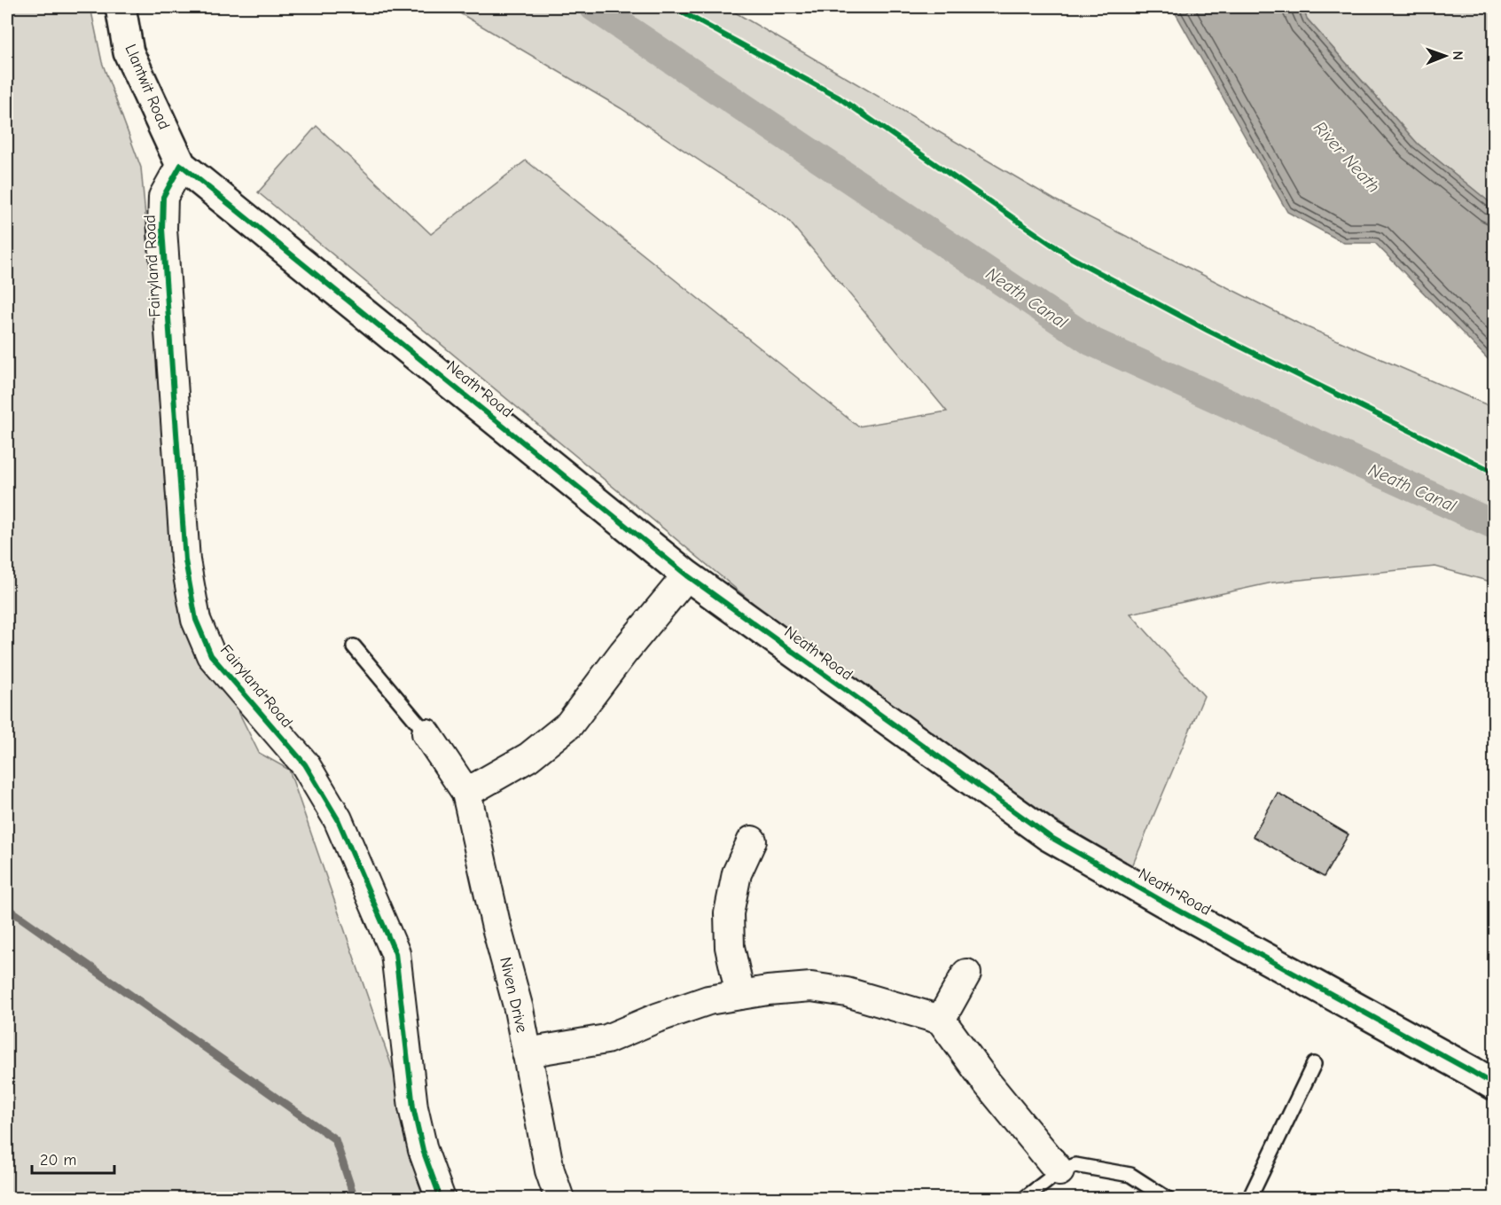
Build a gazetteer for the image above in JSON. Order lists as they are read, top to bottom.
{
  "streets": {
    "main road": ["Llantwit Road", "Neath Road"],
    "street": ["Fairyland Road", "Niven Drive"]
  },
  "crossings": [
    ["Llantwit Road", "Fairyland Road"],
    ["Llantwit Road", "Neath Road"],
    ["Fairyland Road", "Neath Road"]
  ],
  "water": ["River Neath", "Neath Canal"],
  "scale_bar": "20 m",
  "north": "right"
}
